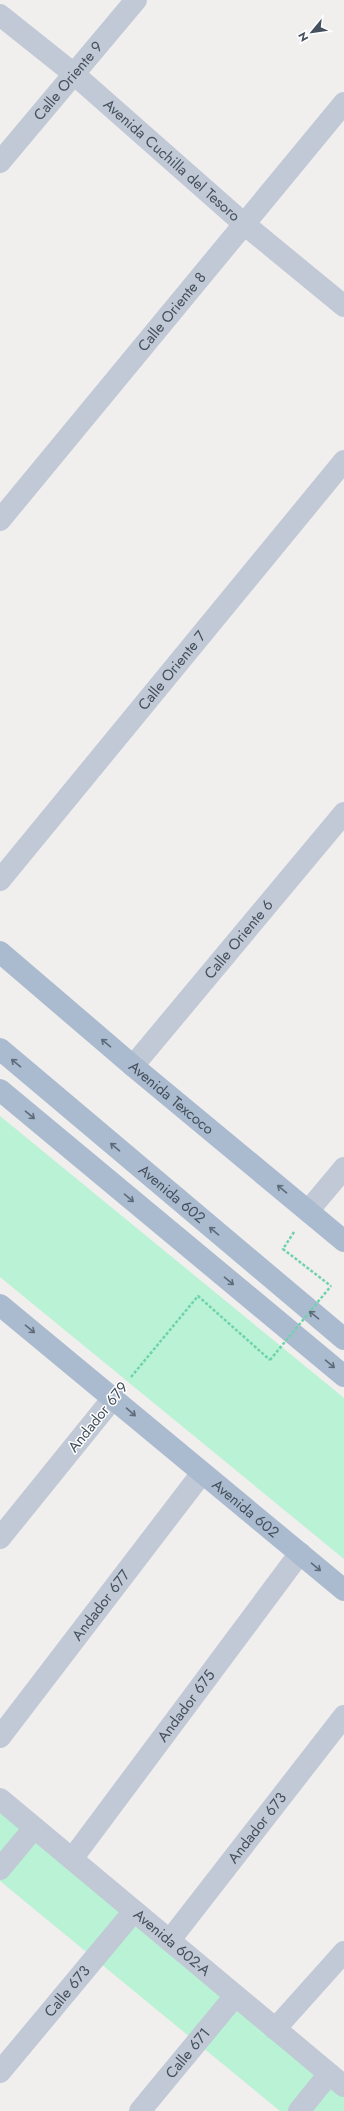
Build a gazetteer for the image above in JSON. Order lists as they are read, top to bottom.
{
  "streets": {
    "main road": ["Avenida Texcoco", "Avenida 602"],
    "street": [
      "Calle Oriente 9",
      "Avenida Cuchilla del Tesoro",
      "Calle Oriente 8",
      "Calle Oriente 7",
      "Calle Oriente 6",
      "Andador 679",
      "Andador 677",
      "Andador 675",
      "Andador 673",
      "Avenida 602-A",
      "Calle 673",
      "Calle 671"
    ]
  },
  "crossings": [
    ["Calle Oriente 9", "Avenida Cuchilla del Tesoro"],
    ["Avenida Cuchilla del Tesoro", "Calle Oriente 8"],
    ["Calle Oriente 6", "Avenida Texcoco"],
    ["Avenida 602", "Andador 679"],
    ["Avenida 602", "Andador 677"],
    ["Avenida 602", "Andador 675"],
    ["Andador 675", "Avenida 602-A"],
    ["Andador 673", "Avenida 602-A"],
    ["Avenida 602-A", "Calle 673"],
    ["Avenida 602-A", "Calle 671"]
  ],
  "one_way": ["Avenida Texcoco"],
  "north": "bottom left"
}
